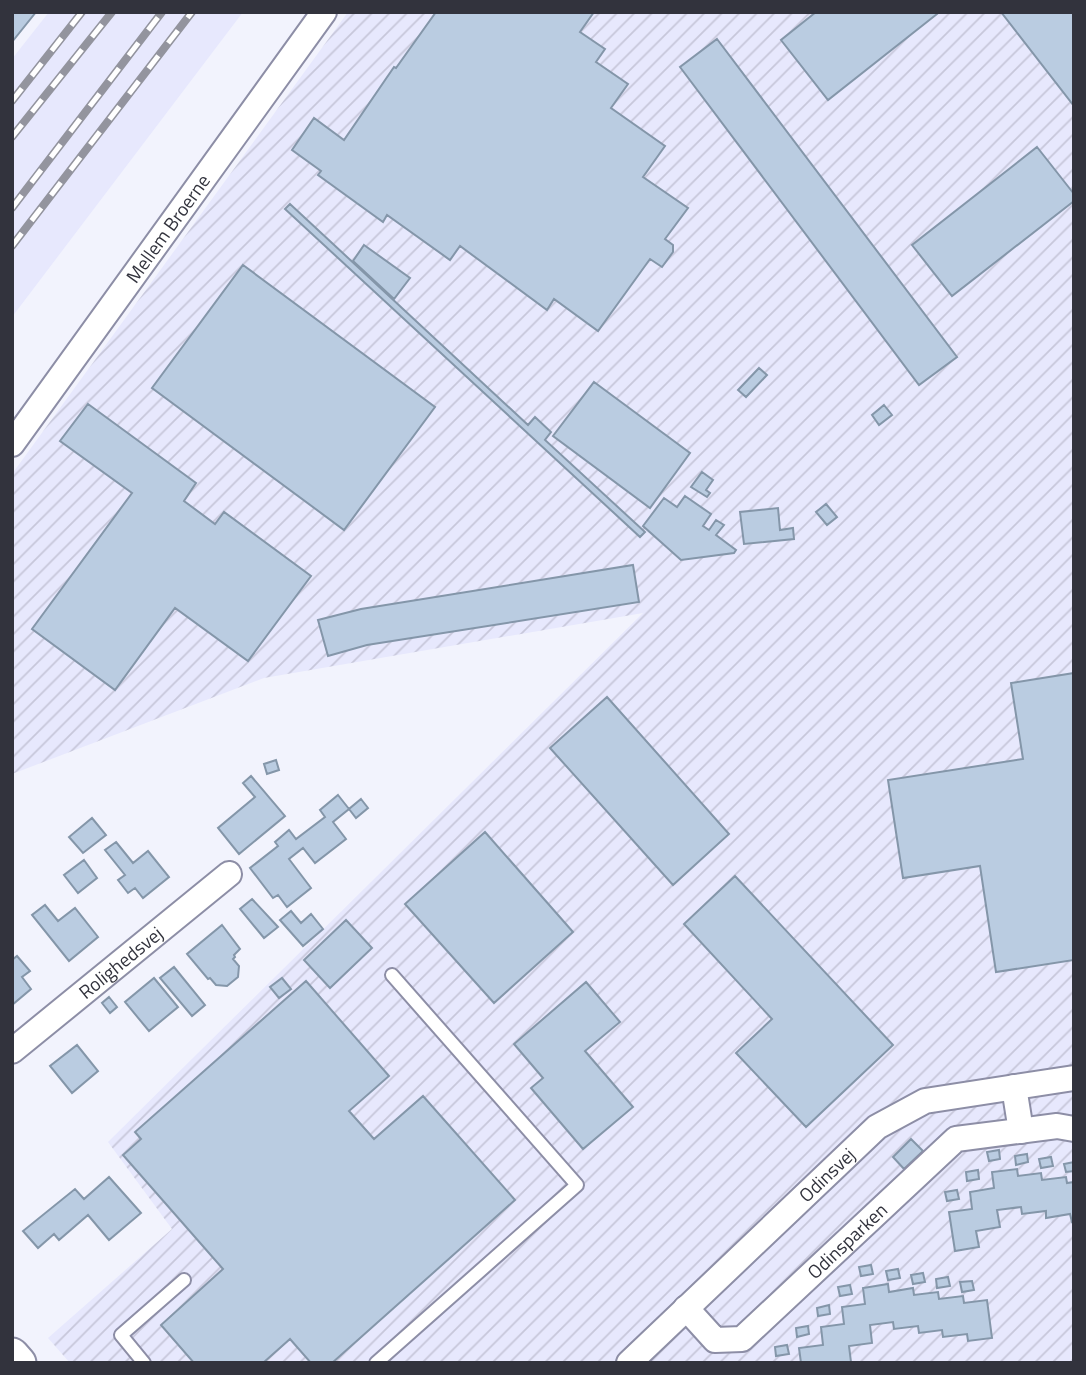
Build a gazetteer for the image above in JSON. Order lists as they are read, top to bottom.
{
  "streets": {
    "street": [
      "Mellem Broerne",
      "Rolighedsvej",
      "Odinsvej",
      "Odinsparken"
    ]
  },
  "crossings": [
    ["Odinsvej", "Odinsparken"]
  ]
}
